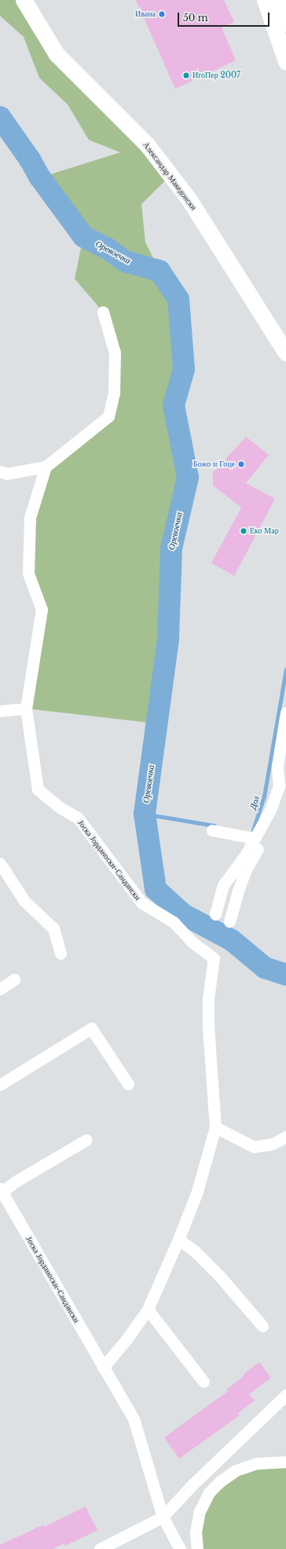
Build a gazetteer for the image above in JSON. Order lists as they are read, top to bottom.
{
  "streets": {
    "street": ["Александар Македонски", "Јоска Јорданоски-Сандански"]
  },
  "water": ["Оревоечка", "Дол"],
  "places": [
    "Ивана",
    "ИгоПер 2007",
    "Божо и Гоце",
    "Еко Мар"
  ],
  "scale_bar": "50 m"
}
